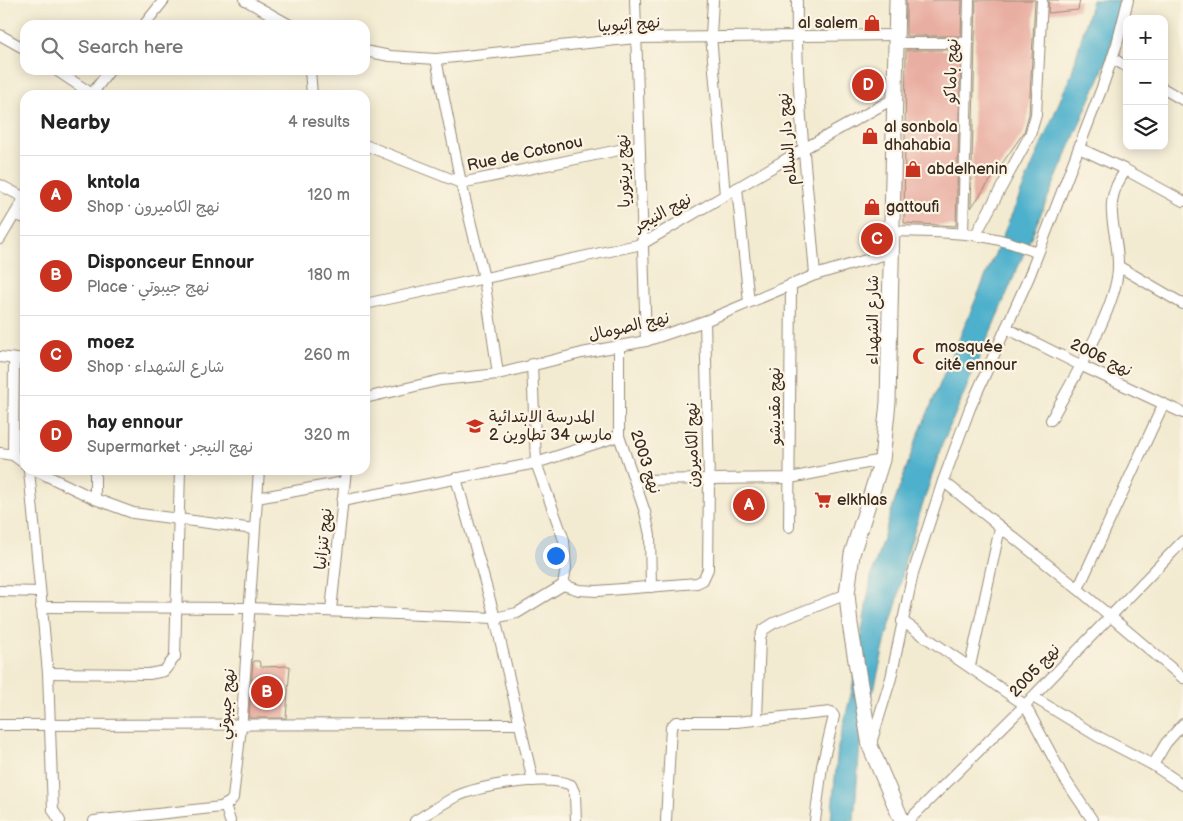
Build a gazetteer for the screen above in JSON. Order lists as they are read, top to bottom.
{
  "streets": {
    "main road": ["شارع الشهداء"],
    "street": [
      "نهج إثيوبيا",
      "نهج باماكو",
      "نهج دار السلام",
      "Rue de Cotonou",
      "نهج بريتوريا",
      "نهج النيجر",
      "نهج الصومال",
      "نهج 2006",
      "نهج مقديشو",
      "نهج الكاميرون",
      "نهج 2003",
      "نهج تنزانيا",
      "نهج 2005",
      "نهج جيبوتي"
    ]
  },
  "crossings": [
    ["نهج إثيوبيا", "نهج باماكو"],
    ["نهج إثيوبيا", "نهج دار السلام"],
    ["نهج إثيوبيا", "نهج بريتوريا"],
    ["نهج إثيوبيا", "شارع الشهداء"],
    ["نهج دار السلام", "نهج النيجر"],
    ["نهج دار السلام", "نهج الصومال"],
    ["Rue de Cotonou", "نهج بريتوريا"],
    ["نهج بريتوريا", "نهج النيجر"],
    ["نهج بريتوريا", "نهج الصومال"],
    ["نهج النيجر", "شارع الشهداء"],
    ["شارع الشهداء", "نهج الصومال"],
    ["شارع الشهداء", "نهج 2005"],
    ["نهج الصومال", "نهج مقديشو"],
    ["نهج الصومال", "نهج الكاميرون"],
    ["نهج الصومال", "نهج 2003"],
    ["نهج الكاميرون", "نهج 2003"]
  ],
  "places": {
    "shop": [
      "al salem",
      "al sonbola dhahabia",
      "abdelhenin",
      "gattoufi"
    ],
    "mosque": ["mosquée cité ennour"],
    "school or university": ["المدرسة الابتدائية 2 مارس 34 تطاوين"],
    "supermarket": ["elkhlas"]
  },
  "page": {
    "map_buttons": ["+", "−"],
    "search": "Search here",
    "pins": [
      "D",
      "C",
      "A",
      "B"
    ],
    "heading": ["Nearby", "4 results"],
    "list": [
      {
        "mark": "A",
        "name": "kntola",
        "note": "Shop · نهج الكاميرون",
        "value": "120 m"
      },
      {
        "mark": "B",
        "name": "Disponceur Ennour",
        "note": "Place · نهج جيبوتي",
        "value": "180 m"
      },
      {
        "mark": "C",
        "name": "moez",
        "note": "Shop · شارع الشهداء",
        "value": "260 m"
      },
      {
        "mark": "D",
        "name": "hay ennour",
        "note": "Supermarket · نهج النيجر",
        "value": "320 m"
      }
    ]
  }
}
